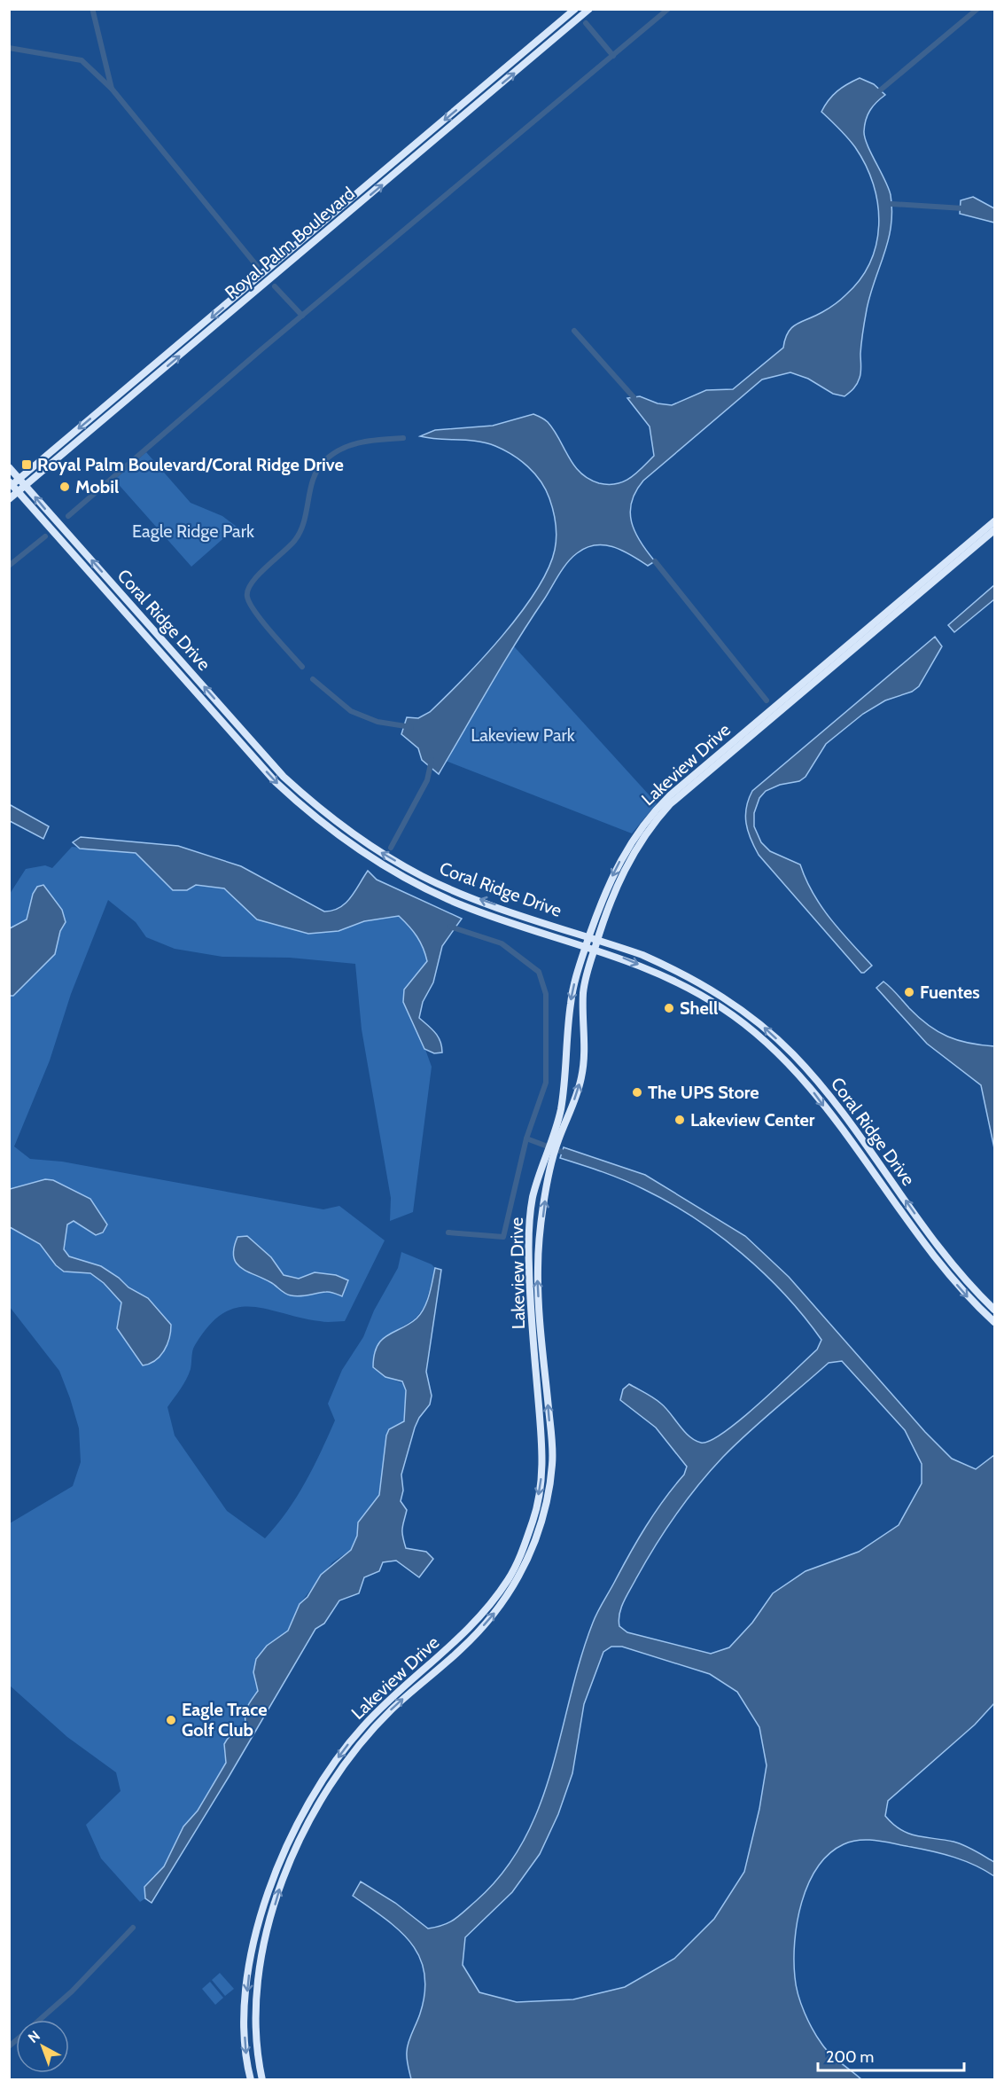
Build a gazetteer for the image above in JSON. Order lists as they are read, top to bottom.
{
  "streets": {
    "main road": ["Royal Palm Boulevard", "Coral Ridge Drive", "Lakeview Drive"]
  },
  "crossings": [
    ["Royal Palm Boulevard", "Coral Ridge Drive"],
    ["Coral Ridge Drive", "Lakeview Drive"]
  ],
  "parks": ["Eagle Ridge Park", "Lakeview Park"],
  "places": {
    "transit": ["Royal Palm Boulevard/Coral Ridge Drive"],
    "other": [
      "Mobil",
      "Fuentes",
      "Shell",
      "The UPS Store",
      "Lakeview Center",
      "Eagle Trace Golf Club"
    ]
  },
  "scale_bar": "200 m",
  "north": "top left"
}
